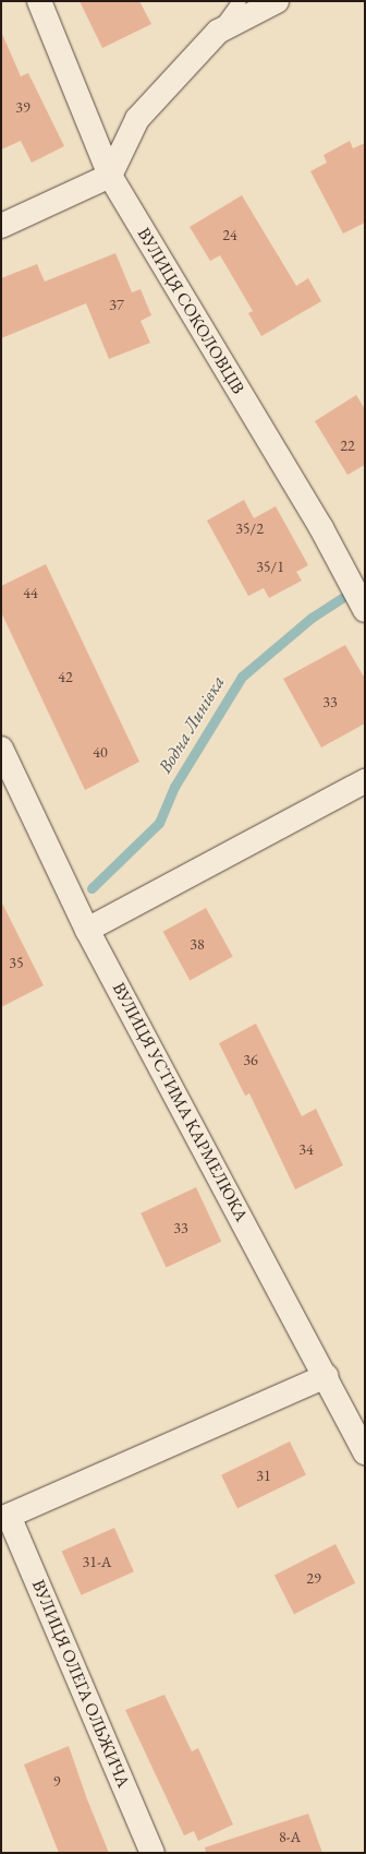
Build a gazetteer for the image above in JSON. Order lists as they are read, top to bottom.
{
  "streets": {
    "street": ["ВУЛИЦЯ СОКОЛОВЦІВ", "ВУЛИЦЯ УСТИМА КАРМЕЛЮКА", "ВУЛИЦЯ ОЛЕГА ОЛЬЖИЧА"]
  },
  "water": ["Водна Линівка"],
  "house_numbers": [
    "39",
    "24",
    "37",
    "22",
    "35/2",
    "35/1",
    "44",
    "42",
    "33",
    "40",
    "38",
    "35",
    "36",
    "34",
    "33",
    "31",
    "31-А",
    "29",
    "9",
    "8-А"
  ]
}
